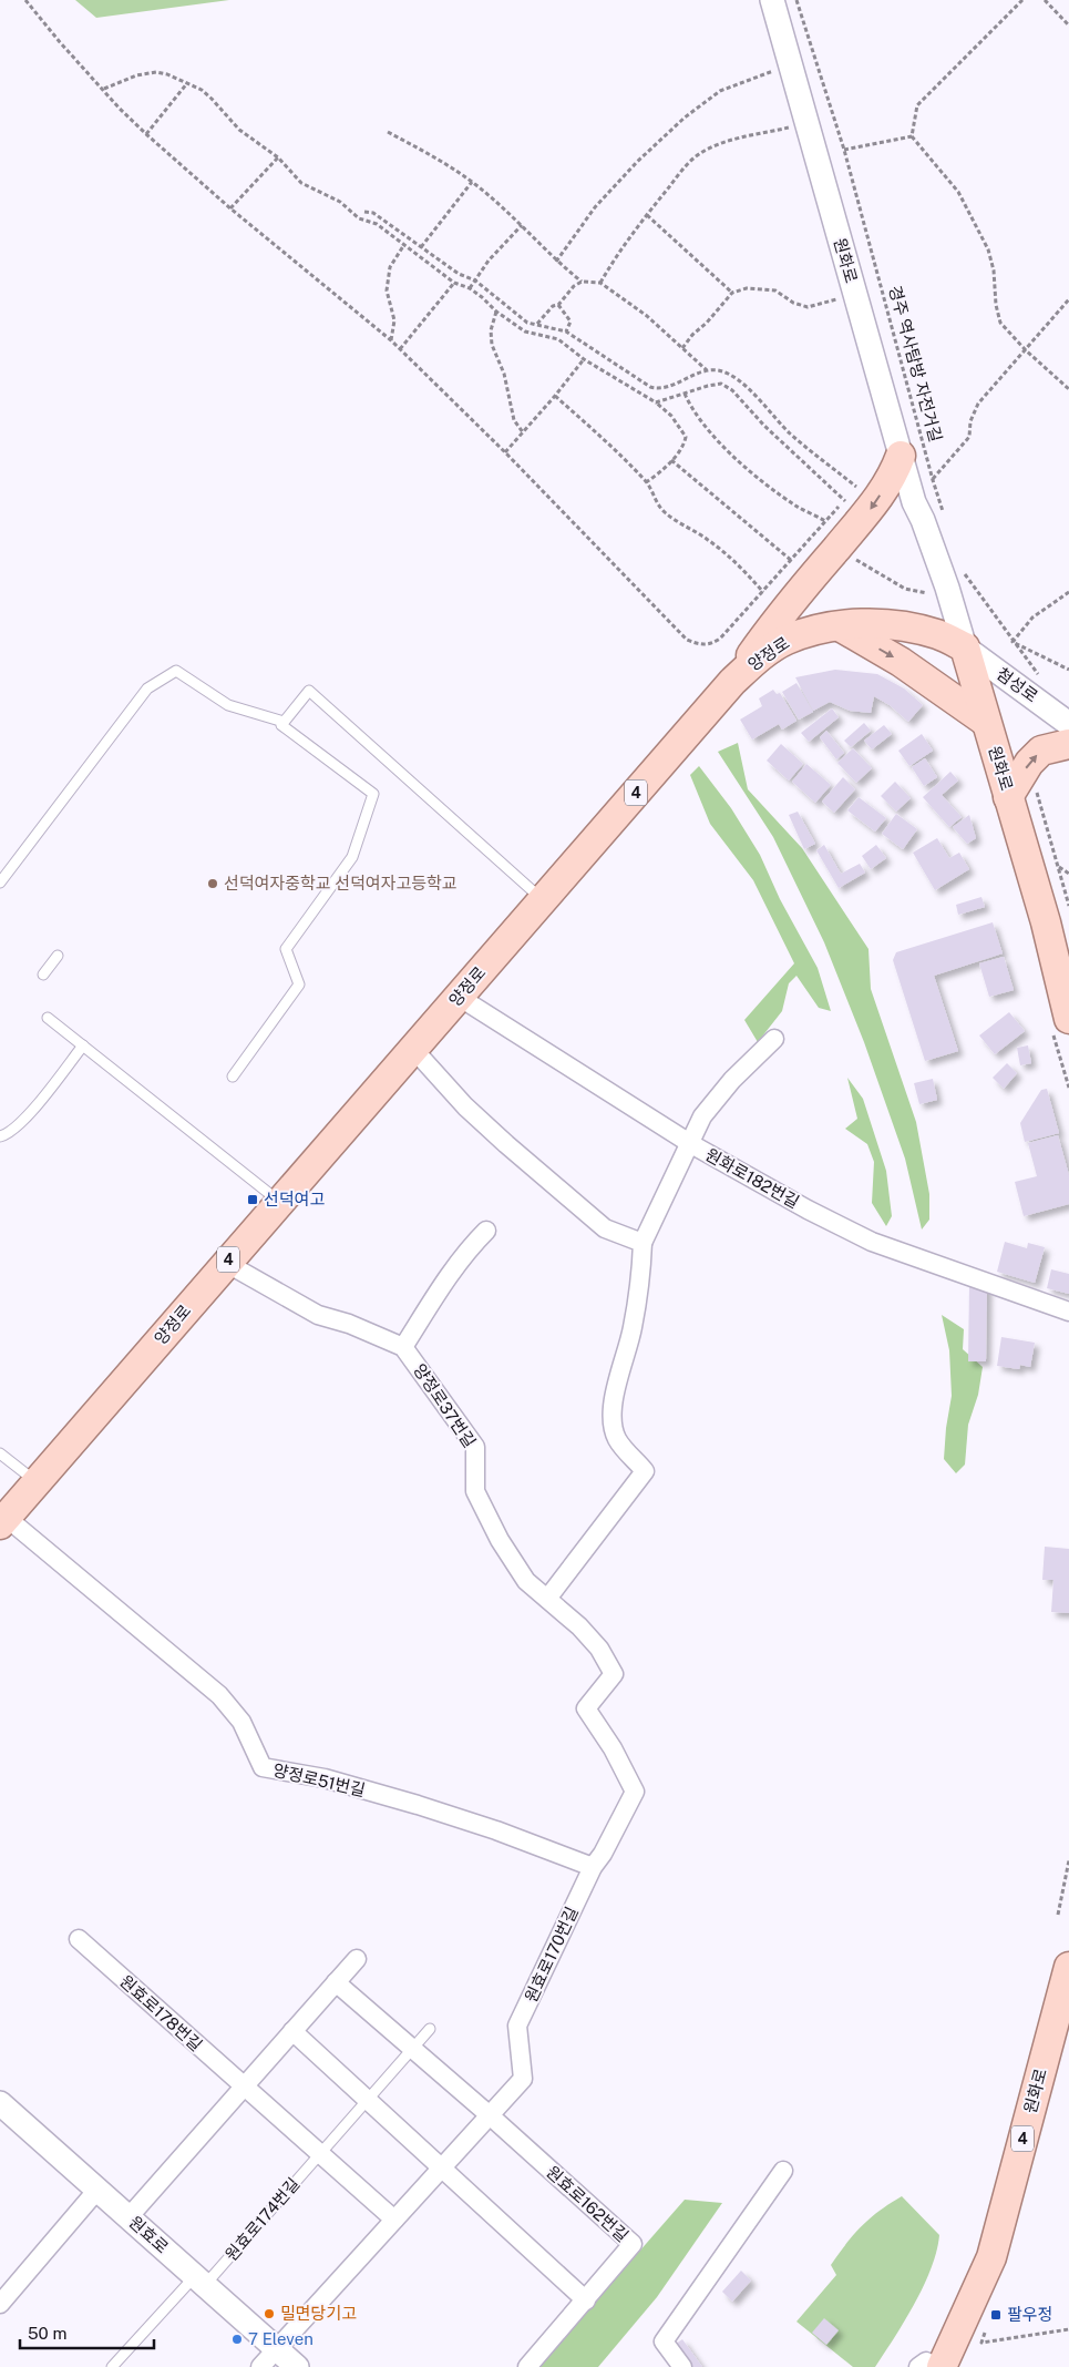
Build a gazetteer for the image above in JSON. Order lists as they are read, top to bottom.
{
  "streets": {
    "main road": ["원화로", "양정로", "4"],
    "street": [
      "첨성로",
      "원화로182번길",
      "양정로37번길",
      "양정로51번길",
      "원효로170번길",
      "원효로178번길",
      "원효로162번길",
      "원효로"
    ],
    "lane": ["원효로174번길"],
    "path": ["경주 역사탐방 자전거길"]
  },
  "crossings": [
    ["원화로", "양정로"],
    ["원화로", "첨성로"],
    ["양정로", "첨성로"],
    ["양정로", "원화로182번길"],
    ["양정로", "양정로37번길"],
    ["양정로", "양정로51번길"],
    ["양정로37번길", "원효로170번길"],
    ["양정로51번길", "원효로170번길"],
    ["원효로170번길", "원효로162번길"],
    ["원효로170번길", "원효로"],
    ["원효로174번길", "원효로"]
  ],
  "places": {
    "other": ["선덕여자중학교 선덕여자고등학교", "밀면당기고", "7 Eleven"],
    "transit": ["선덕여고", "팔우정"]
  },
  "scale_bar": "50 m"
}
